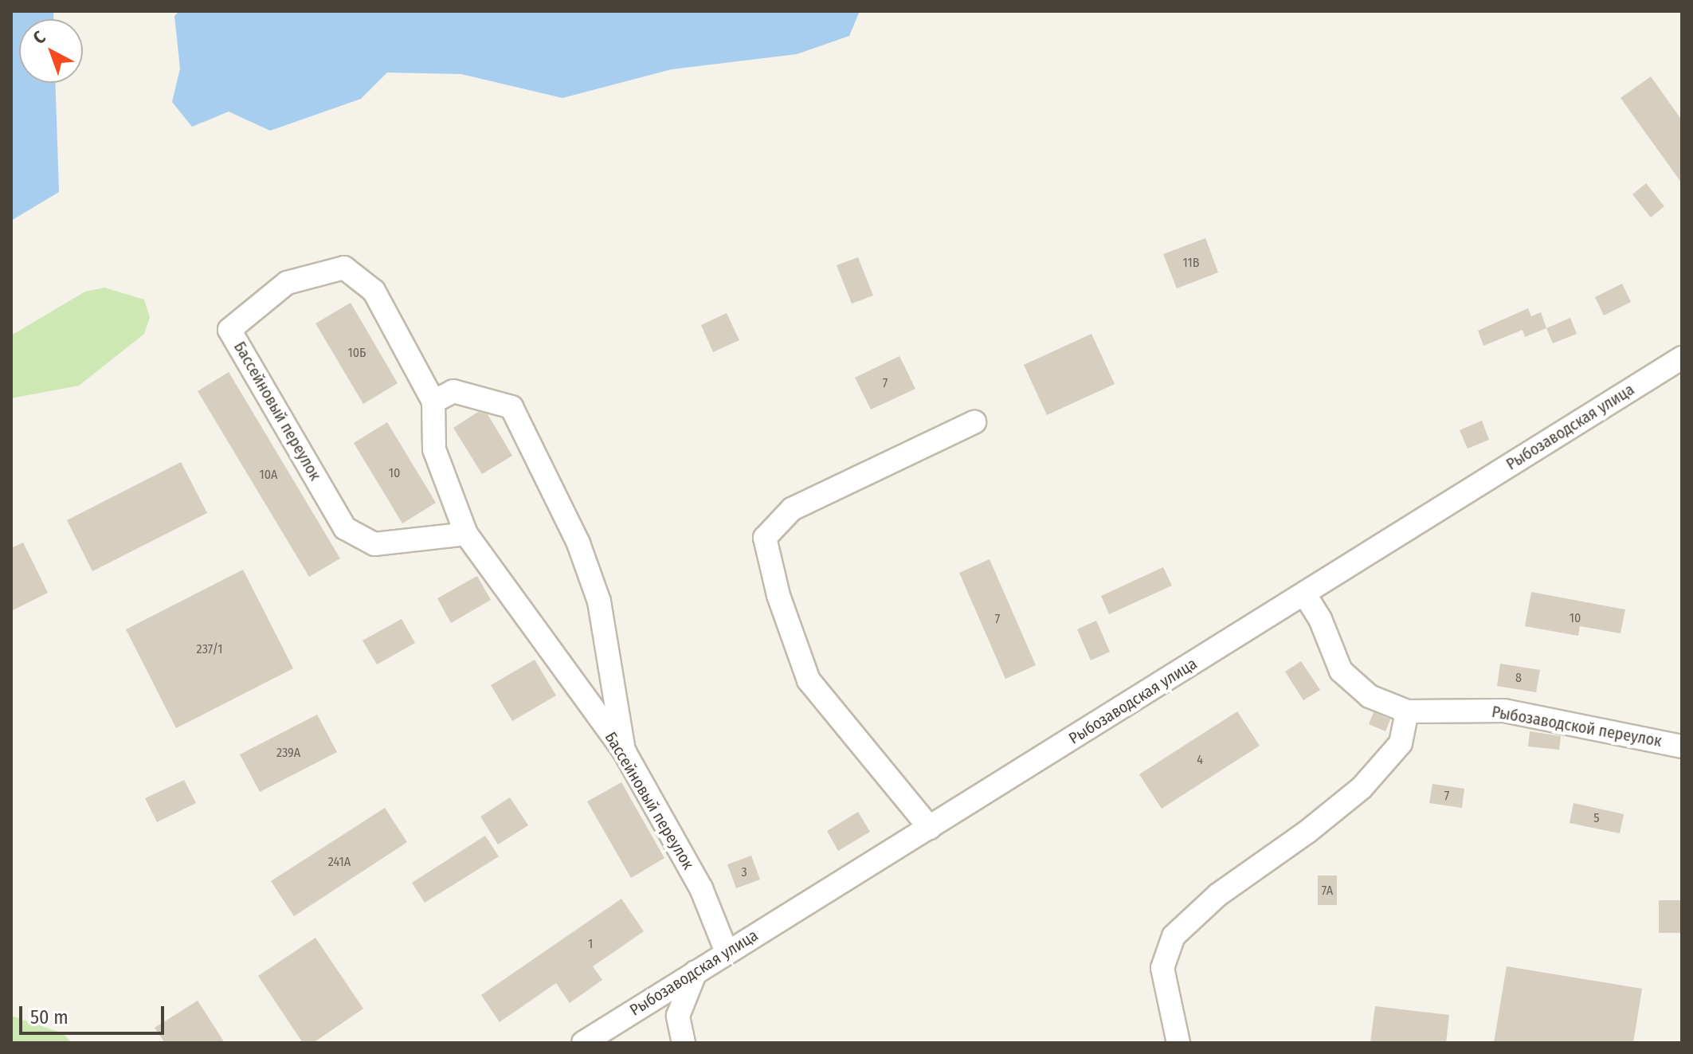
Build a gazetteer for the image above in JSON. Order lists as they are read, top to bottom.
{
  "streets": {
    "street": ["Бассейновый переулок", "Рыбозаводская улица", "Рыбозаводской переулок"]
  },
  "crossings": [
    ["Бассейновый переулок", "Рыбозаводская улица"],
    ["Рыбозаводская улица", "Рыбозаводской переулок"]
  ],
  "house_numbers": [
    "11В",
    "10Б",
    "7",
    "10",
    "10А",
    "10",
    "7",
    "237/1",
    "8",
    "239A",
    "4",
    "7",
    "5",
    "241А",
    "3",
    "7А",
    "1"
  ],
  "scale_bar": "50 m",
  "north": "top left"
}
